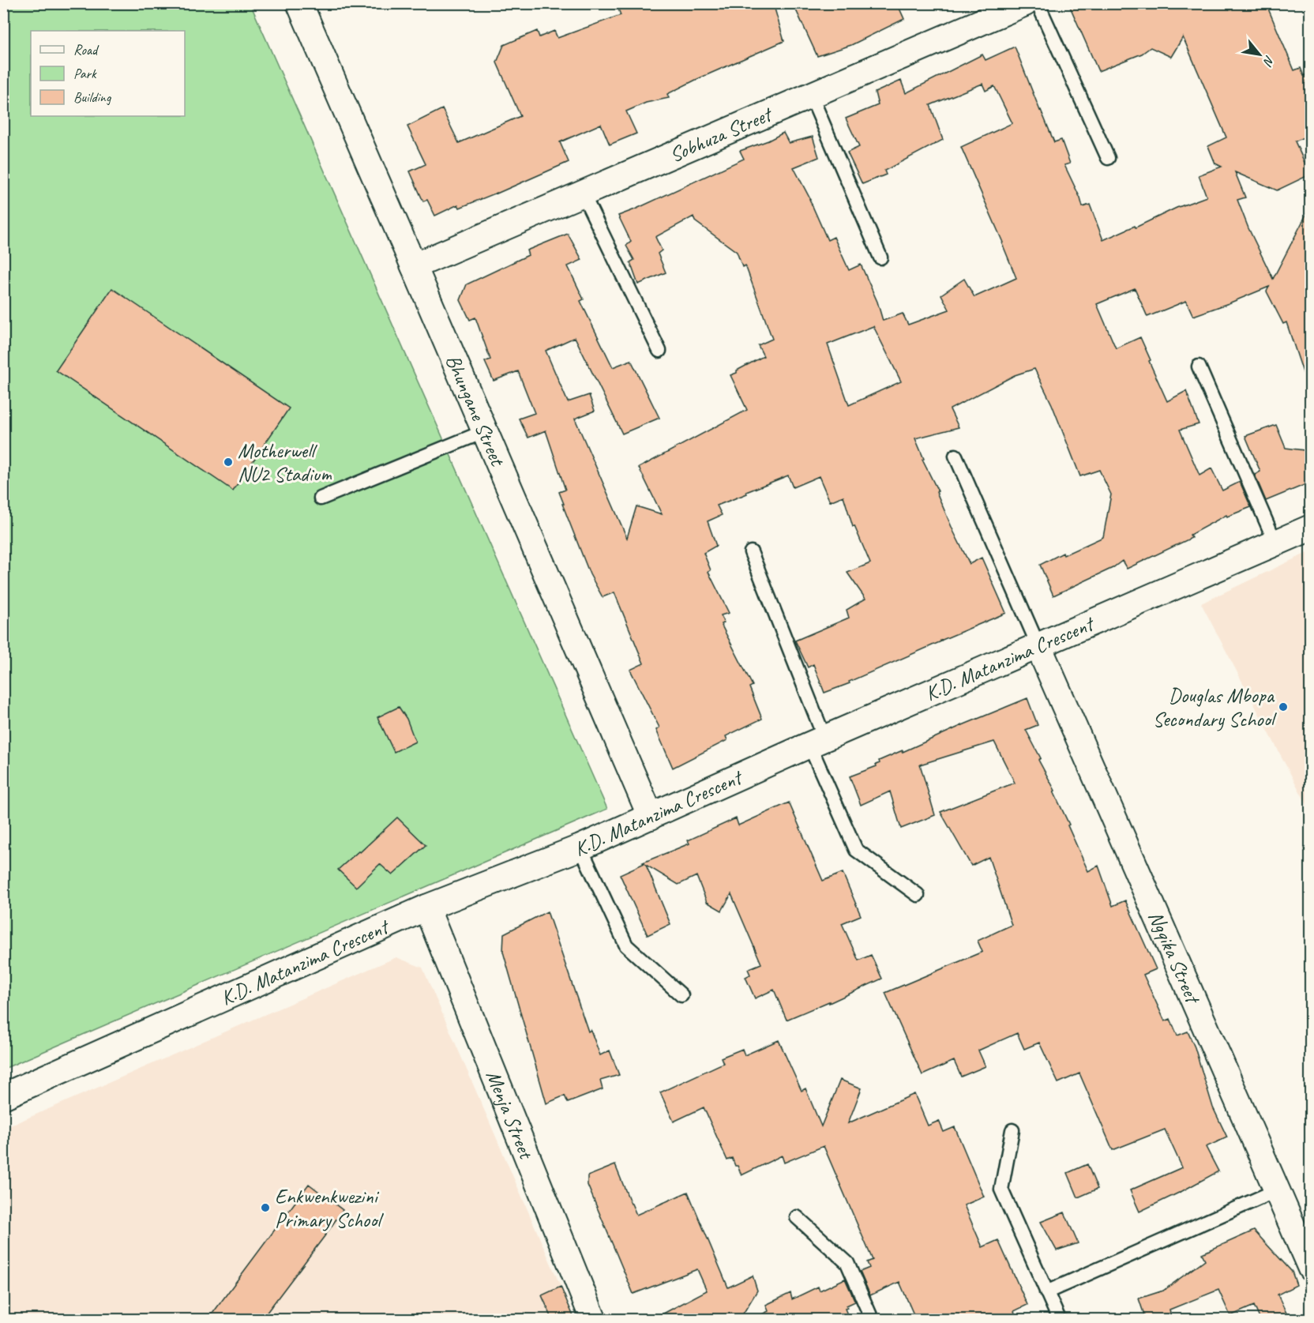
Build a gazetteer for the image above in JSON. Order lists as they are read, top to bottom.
{
  "streets": {
    "street": [
      "Sobhuza Street",
      "Bhungane Street",
      "K.D. Matanzima Crescent",
      "Ngqika Street",
      "Menja Street"
    ]
  },
  "crossings": [
    ["Sobhuza Street", "Bhungane Street"],
    ["Bhungane Street", "K.D. Matanzima Crescent"],
    ["K.D. Matanzima Crescent", "Ngqika Street"],
    ["K.D. Matanzima Crescent", "Menja Street"]
  ],
  "places": ["Motherwell NU2 Stadium", "Douglas Mbopa Secondary School", "Enkwenkwezini Primary School"],
  "legend": ["Road", "Park", "Building"],
  "north": "bottom right"
}
